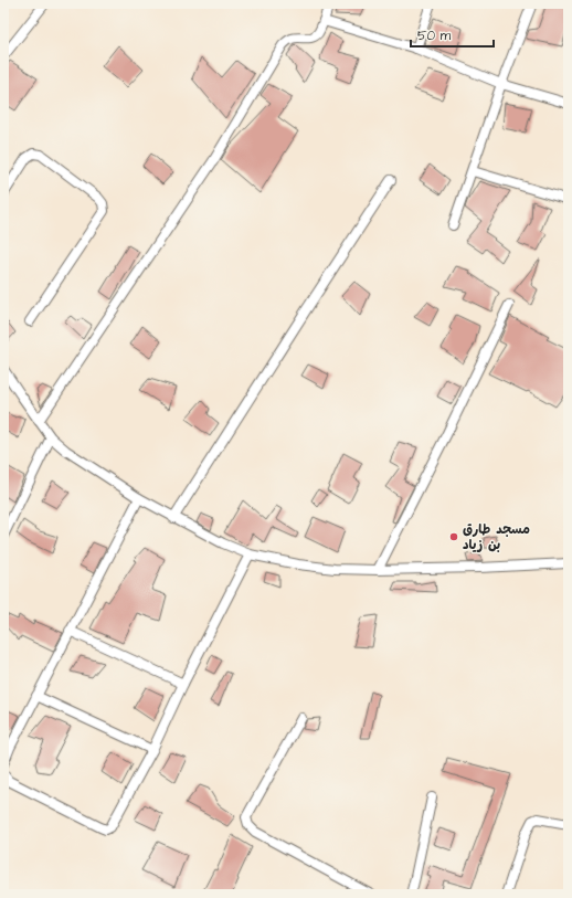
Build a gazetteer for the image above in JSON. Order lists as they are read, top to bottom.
{
  "places": ["مسجد طارق بن زياد"],
  "scale_bar": "50 m"
}
